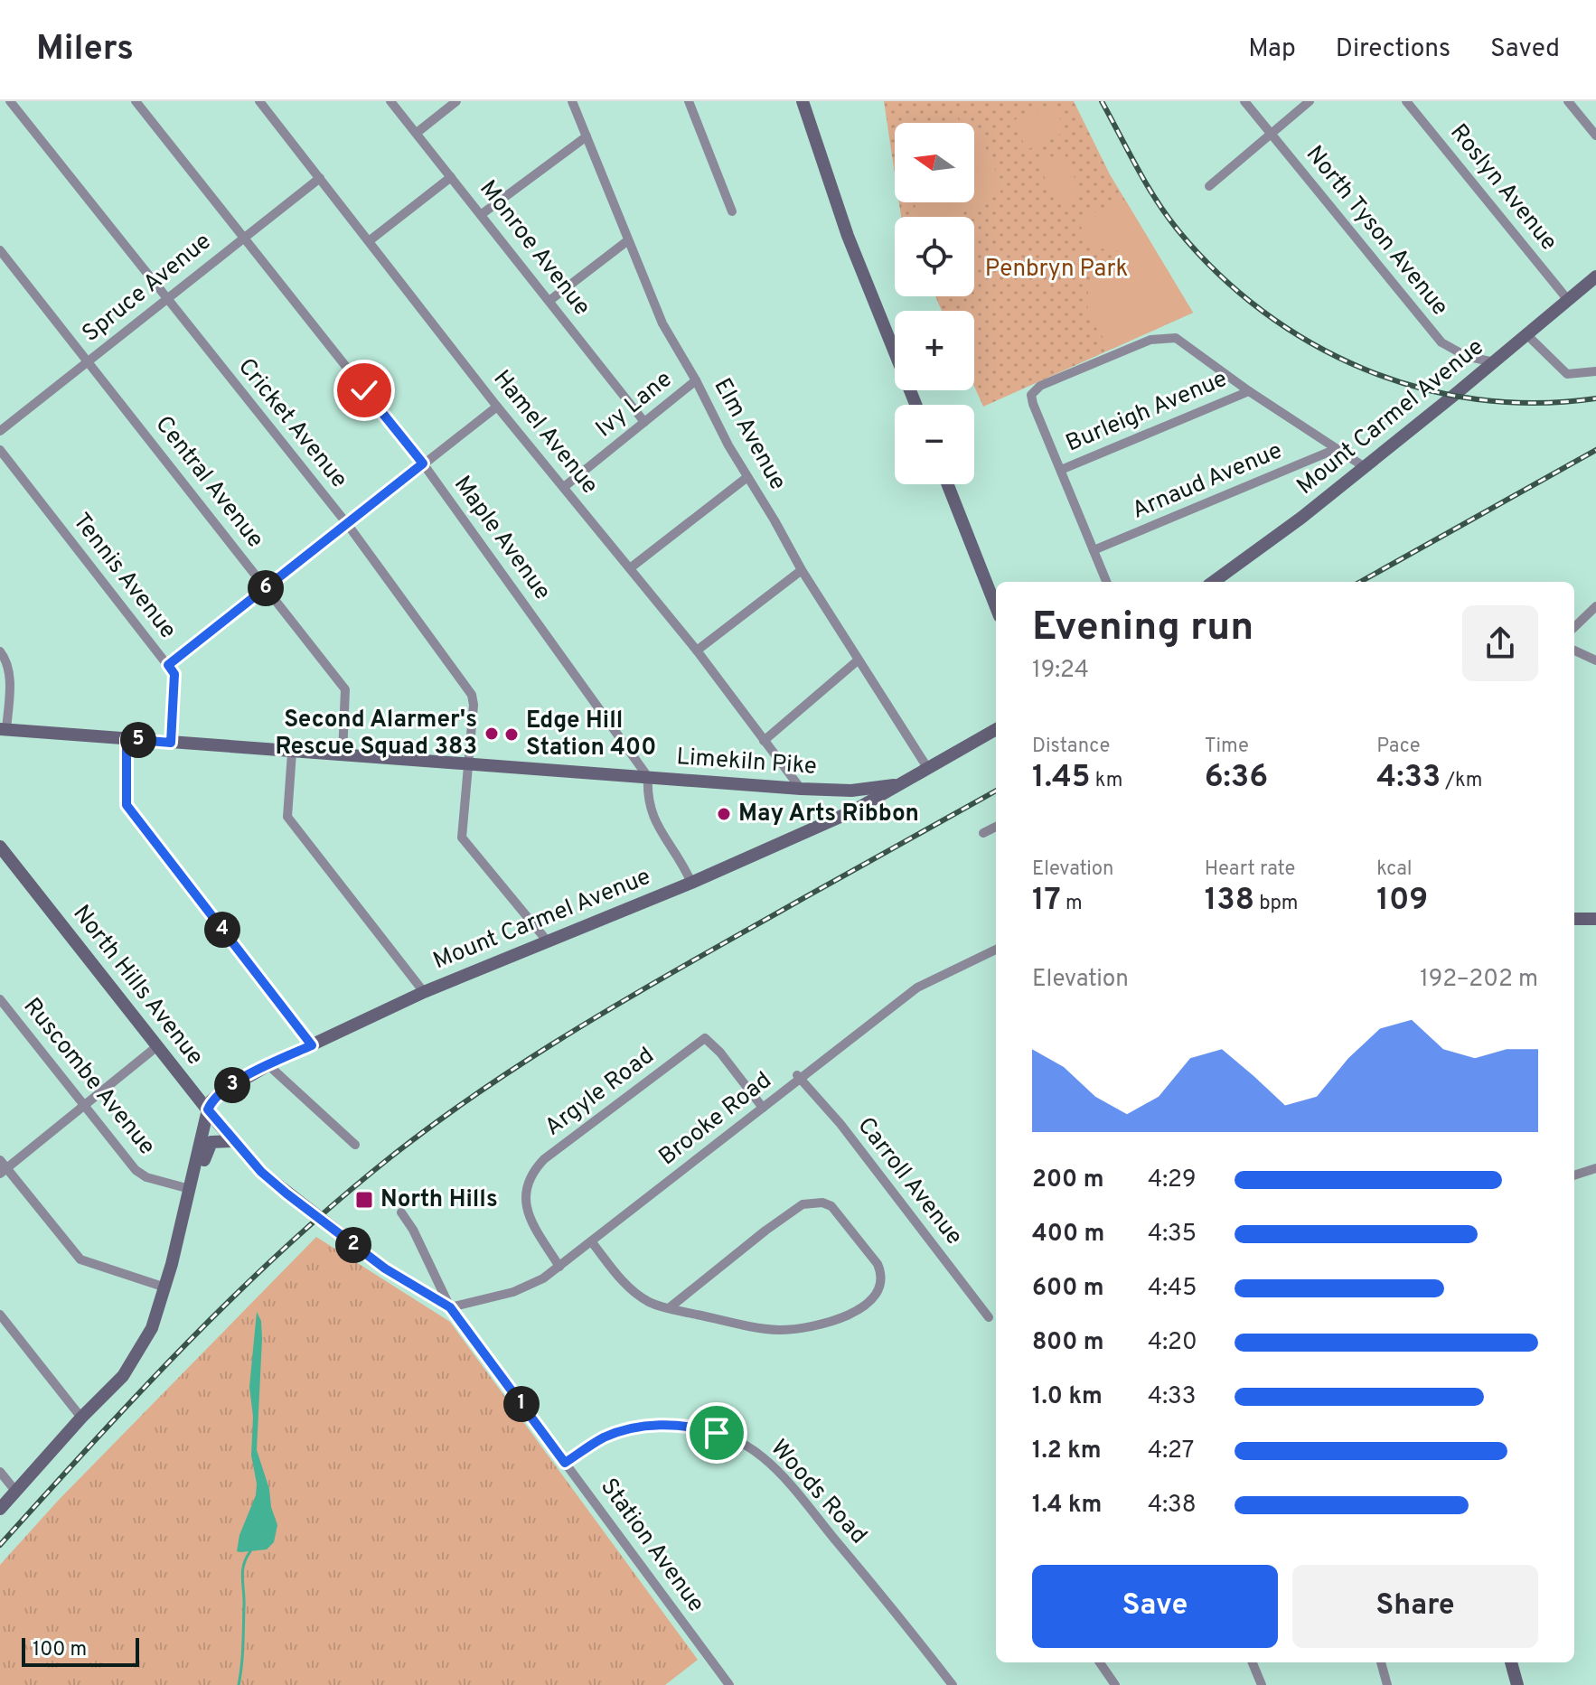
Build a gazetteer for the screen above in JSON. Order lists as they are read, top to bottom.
{
  "streets": {
    "main road": ["Mount Carmel Avenue", "Limekiln Pike", "North Hills Avenue"],
    "street": [
      "Roslyn Avenue",
      "North Tyson Avenue",
      "Monroe Avenue",
      "Spruce Avenue",
      "Ivy Lane",
      "Burleigh Avenue",
      "Cricket Avenue",
      "Hamel Avenue",
      "Elm Avenue",
      "Arnaud Avenue",
      "Central Avenue",
      "Maple Avenue",
      "Tennis Avenue",
      "Ruscombe Avenue",
      "Argyle Road",
      "Brooke Road",
      "Carroll Avenue",
      "Woods Road",
      "Station Avenue"
    ]
  },
  "crossings": [
    ["Roslyn Avenue", "Mount Carmel Avenue"],
    ["North Tyson Avenue", "Mount Carmel Avenue"],
    ["Monroe Avenue", "Ivy Lane"],
    ["Spruce Avenue", "Cricket Avenue"],
    ["Spruce Avenue", "Hamel Avenue"],
    ["Spruce Avenue", "Central Avenue"],
    ["Spruce Avenue", "Maple Avenue"],
    ["Ivy Lane", "Hamel Avenue"],
    ["Ivy Lane", "Elm Avenue"],
    ["Mount Carmel Avenue", "Cricket Avenue"],
    ["Mount Carmel Avenue", "Maple Avenue"],
    ["Mount Carmel Avenue", "Limekiln Pike"],
    ["Mount Carmel Avenue", "North Hills Avenue"],
    ["Cricket Avenue", "Limekiln Pike"],
    ["Hamel Avenue", "Limekiln Pike"],
    ["Elm Avenue", "Limekiln Pike"],
    ["Central Avenue", "Limekiln Pike"],
    ["Maple Avenue", "Limekiln Pike"],
    ["Tennis Avenue", "Limekiln Pike"],
    ["North Hills Avenue", "Brooke Road"],
    ["North Hills Avenue", "Station Avenue"],
    ["Argyle Road", "Brooke Road"],
    ["Brooke Road", "Carroll Avenue"],
    ["Brooke Road", "Station Avenue"],
    ["Woods Road", "Station Avenue"]
  ],
  "parks": ["Penbryn Park"],
  "places": {
    "other": ["Second Alarmer's Rescue Squad 383", "Edge Hill Station 400", "May Arts Ribbon"],
    "transit": ["North Hills"]
  },
  "scale_bar": "100 m",
  "north": "left",
  "page": {
    "header": "Milers",
    "nav": ["Map", "Directions", "Saved"],
    "map_buttons": ["+", "−"],
    "pins": [
      "6",
      "5",
      "4",
      "3",
      "2",
      "1"
    ],
    "heading": ["Evening run", "19:24"],
    "stats": [
      ["Distance", "1.45 km"],
      ["Time", "6:36"],
      ["Pace", "4:33 /km"],
      ["Elevation", "17 m"],
      ["Heart rate", "138 bpm"],
      ["kcal", "109"]
    ],
    "chart": ["Elevation", "192–202 m"],
    "list": [
      {
        "name": "200 m",
        "note": "4:29"
      },
      {
        "name": "400 m",
        "note": "4:35"
      },
      {
        "name": "600 m",
        "note": "4:45"
      },
      {
        "name": "800 m",
        "note": "4:20"
      },
      {
        "name": "1.0 km",
        "note": "4:33"
      },
      {
        "name": "1.2 km",
        "note": "4:27"
      },
      {
        "name": "1.4 km",
        "note": "4:38"
      }
    ],
    "buttons": ["Save", "Share"],
    "scale": "100 m"
  }
}
